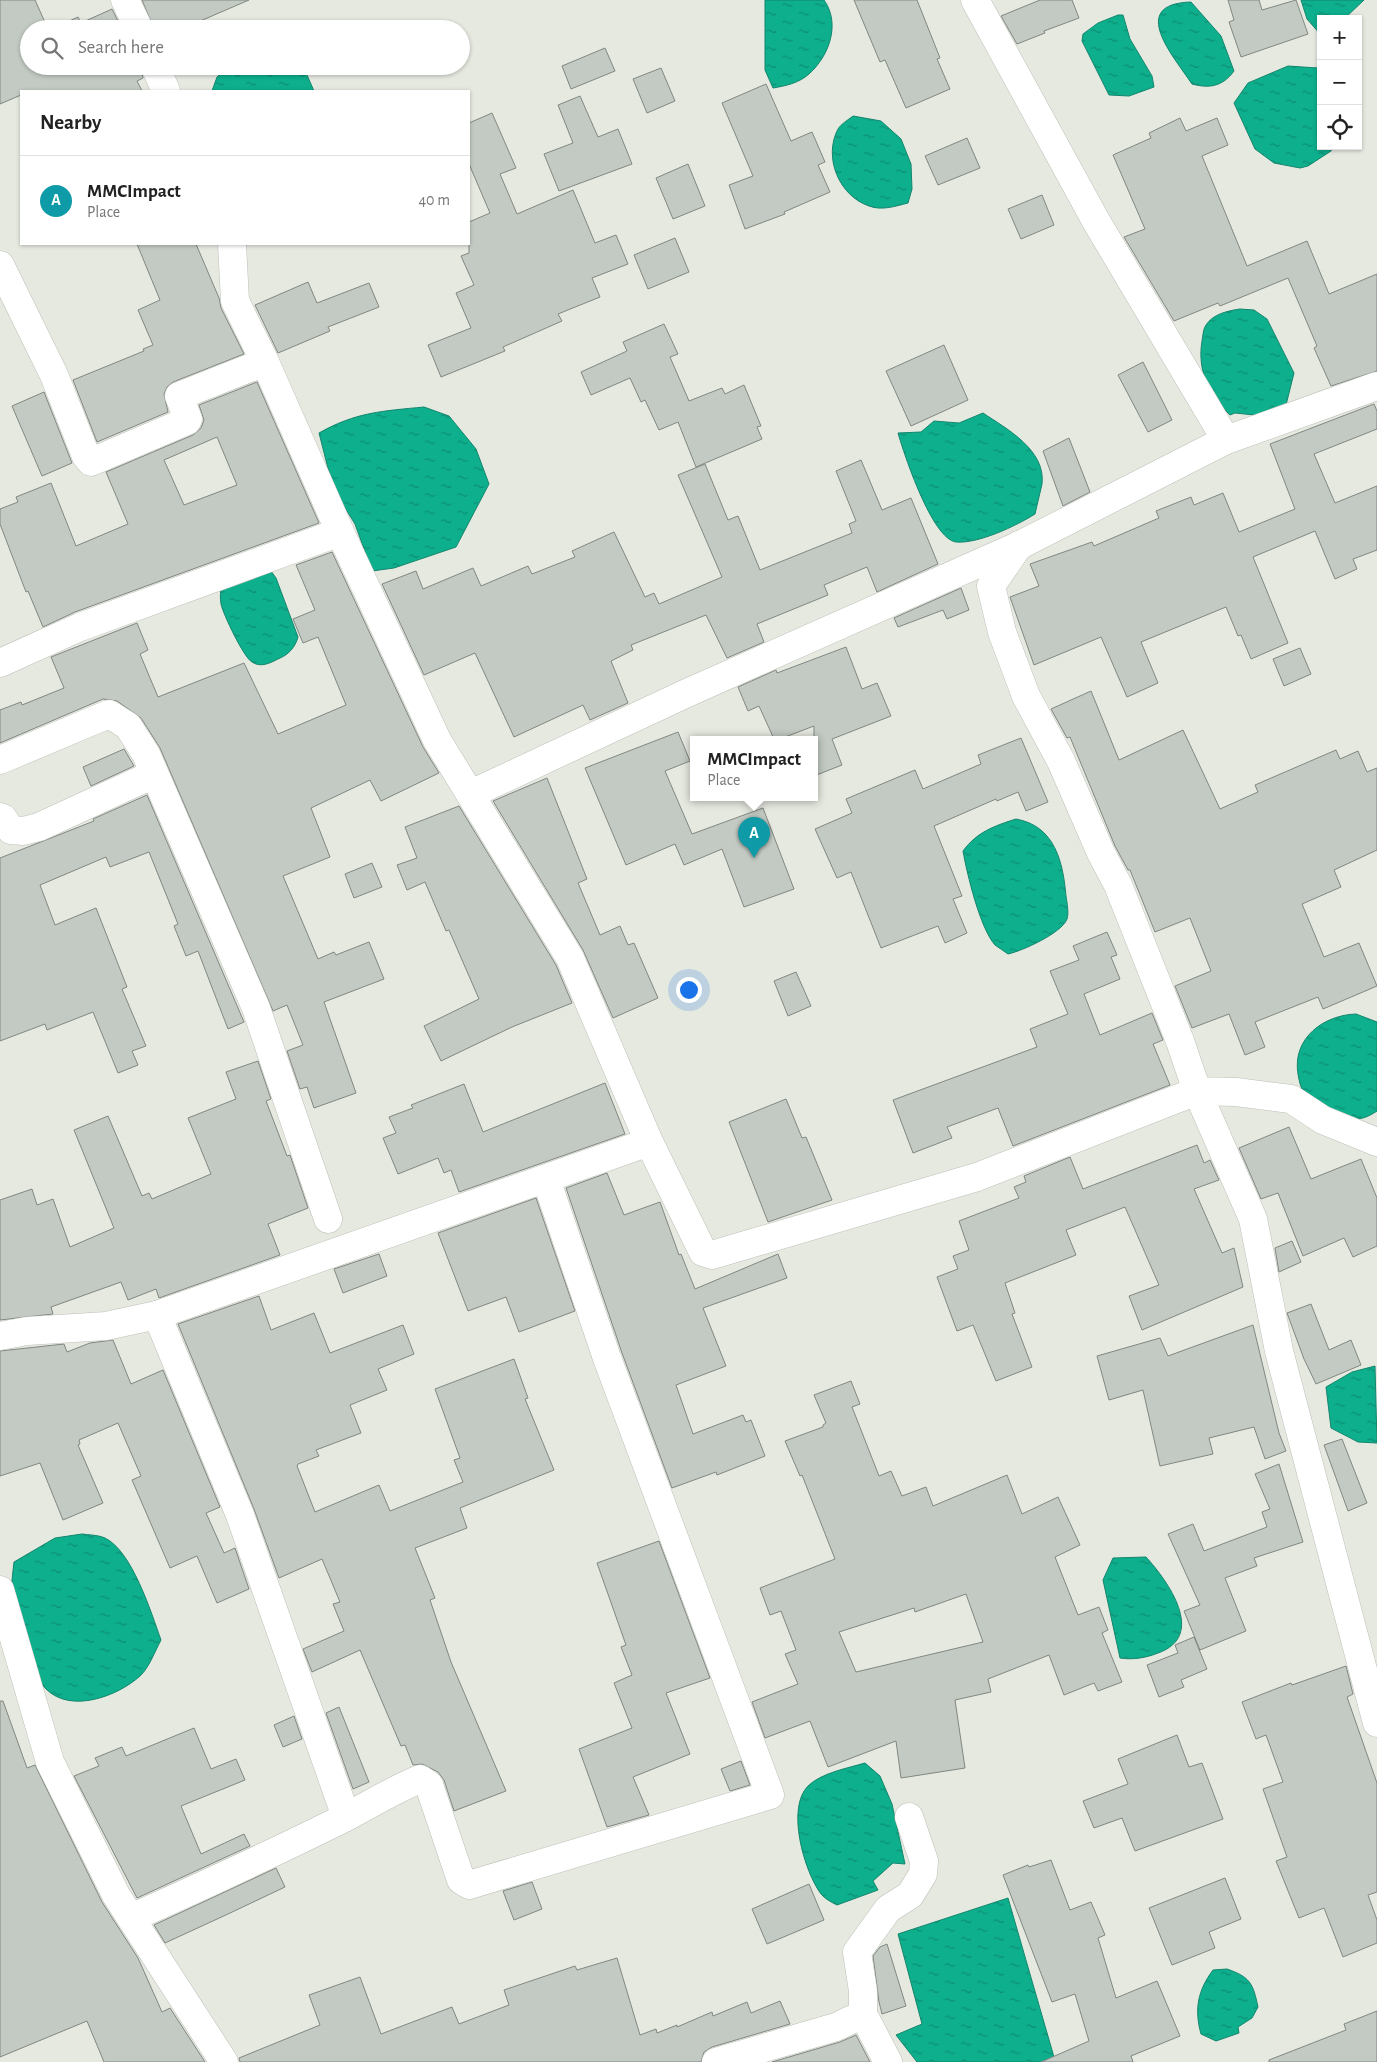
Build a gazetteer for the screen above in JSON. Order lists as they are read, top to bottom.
{
  "page": {
    "map_buttons": ["+", "−"],
    "search": "Search here",
    "heading": "Nearby",
    "list": [
      {
        "mark": "A",
        "name": "MMCImpact",
        "note": "Place",
        "value": "40 m"
      }
    ],
    "popup": ["MMCImpact", "Place"],
    "pins": "A"
  }
}
